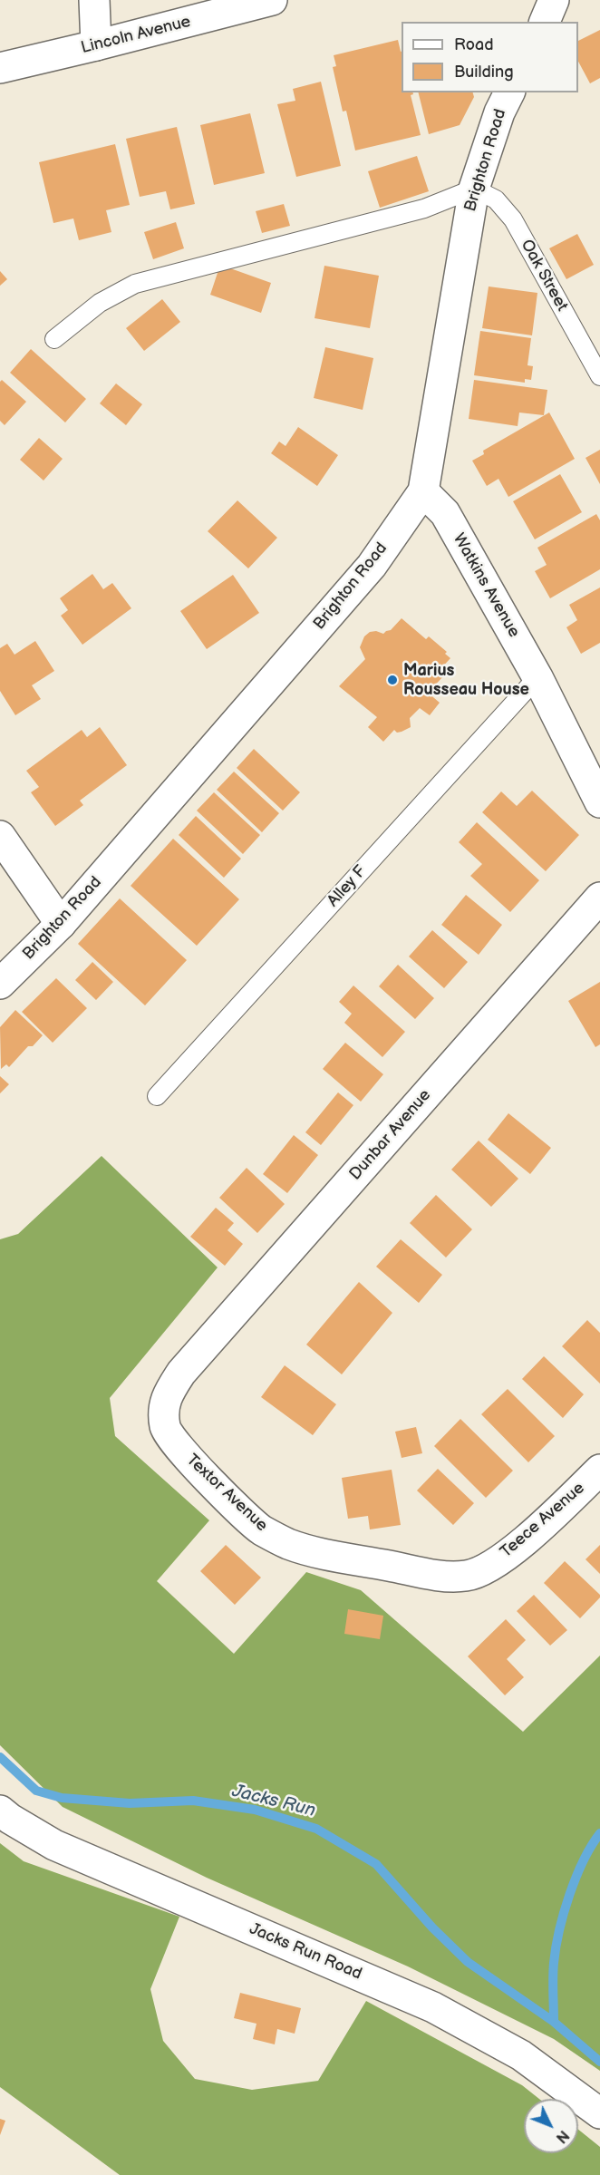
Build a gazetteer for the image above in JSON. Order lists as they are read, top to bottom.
{
  "streets": {
    "street": [
      "Lincoln Avenue",
      "Brighton Road",
      "Watkins Avenue",
      "Dunbar Avenue",
      "Textor Avenue",
      "Teece Avenue",
      "Jacks Run Road"
    ],
    "lane": ["Oak Street", "Alley F"]
  },
  "crossings": [
    ["Brighton Road", "Oak Street"],
    ["Brighton Road", "Watkins Avenue"],
    ["Watkins Avenue", "Alley F"],
    ["Dunbar Avenue", "Textor Avenue"],
    ["Textor Avenue", "Teece Avenue"]
  ],
  "water": ["Jacks Run"],
  "places": ["Marius Rousseau House"],
  "legend": ["Road", "Building"],
  "north": "bottom right"
}
